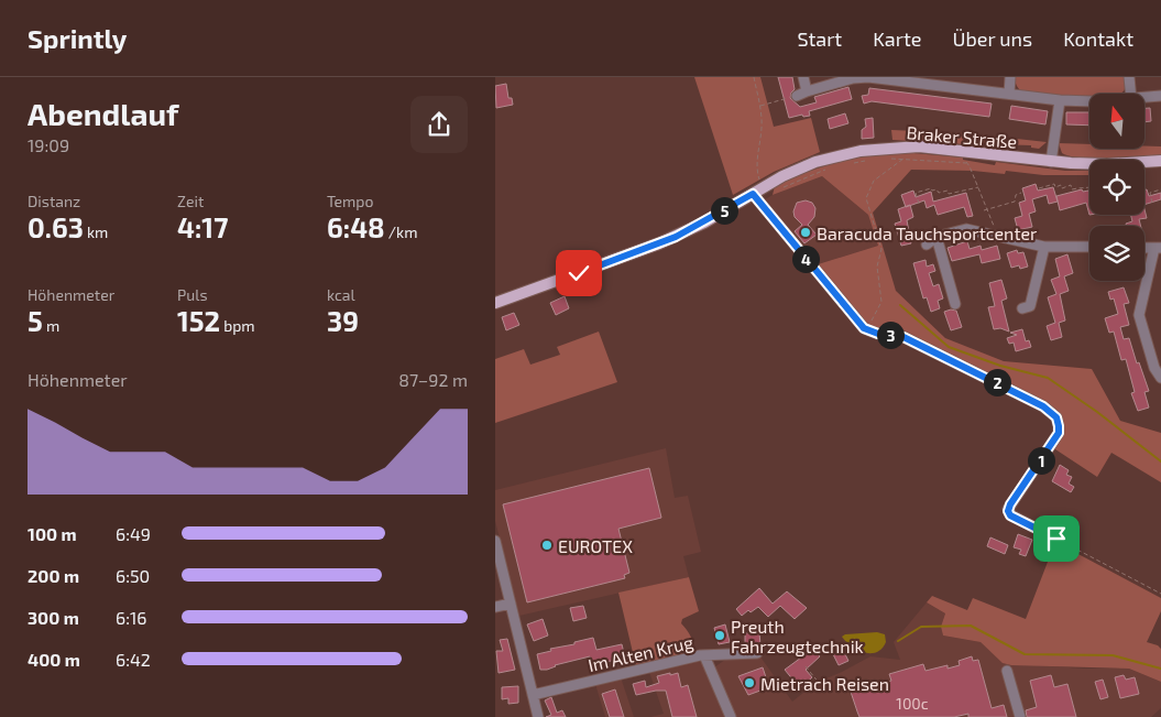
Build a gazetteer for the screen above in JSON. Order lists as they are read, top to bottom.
{
  "streets": {
    "main road": ["Braker Straße"],
    "street": ["Im Alten Krug"]
  },
  "places": [
    "Baracuda Tauchsportcenter",
    "EUROTEX",
    "Preuth Fahrzeugtechnik",
    "Mietrach Reisen"
  ],
  "house_numbers": ["100c"],
  "north": "top",
  "page": {
    "header": "Sprintly",
    "nav": [
      "Start",
      "Karte",
      "Über uns",
      "Kontakt"
    ],
    "heading": ["Abendlauf", "19:09"],
    "stats": [
      ["Distanz", "0.63 km"],
      ["Zeit", "4:17"],
      ["Tempo", "6:48 /km"],
      ["Höhenmeter", "5 m"],
      ["Puls", "152 bpm"],
      ["kcal", "39"]
    ],
    "pins": [
      "5",
      "4",
      "3",
      "2",
      "1"
    ],
    "chart": ["Höhenmeter", "87–92 m"],
    "list": [
      {
        "name": "100 m",
        "note": "6:49"
      },
      {
        "name": "200 m",
        "note": "6:50"
      },
      {
        "name": "300 m",
        "note": "6:16"
      },
      {
        "name": "400 m",
        "note": "6:42"
      }
    ]
  }
}
